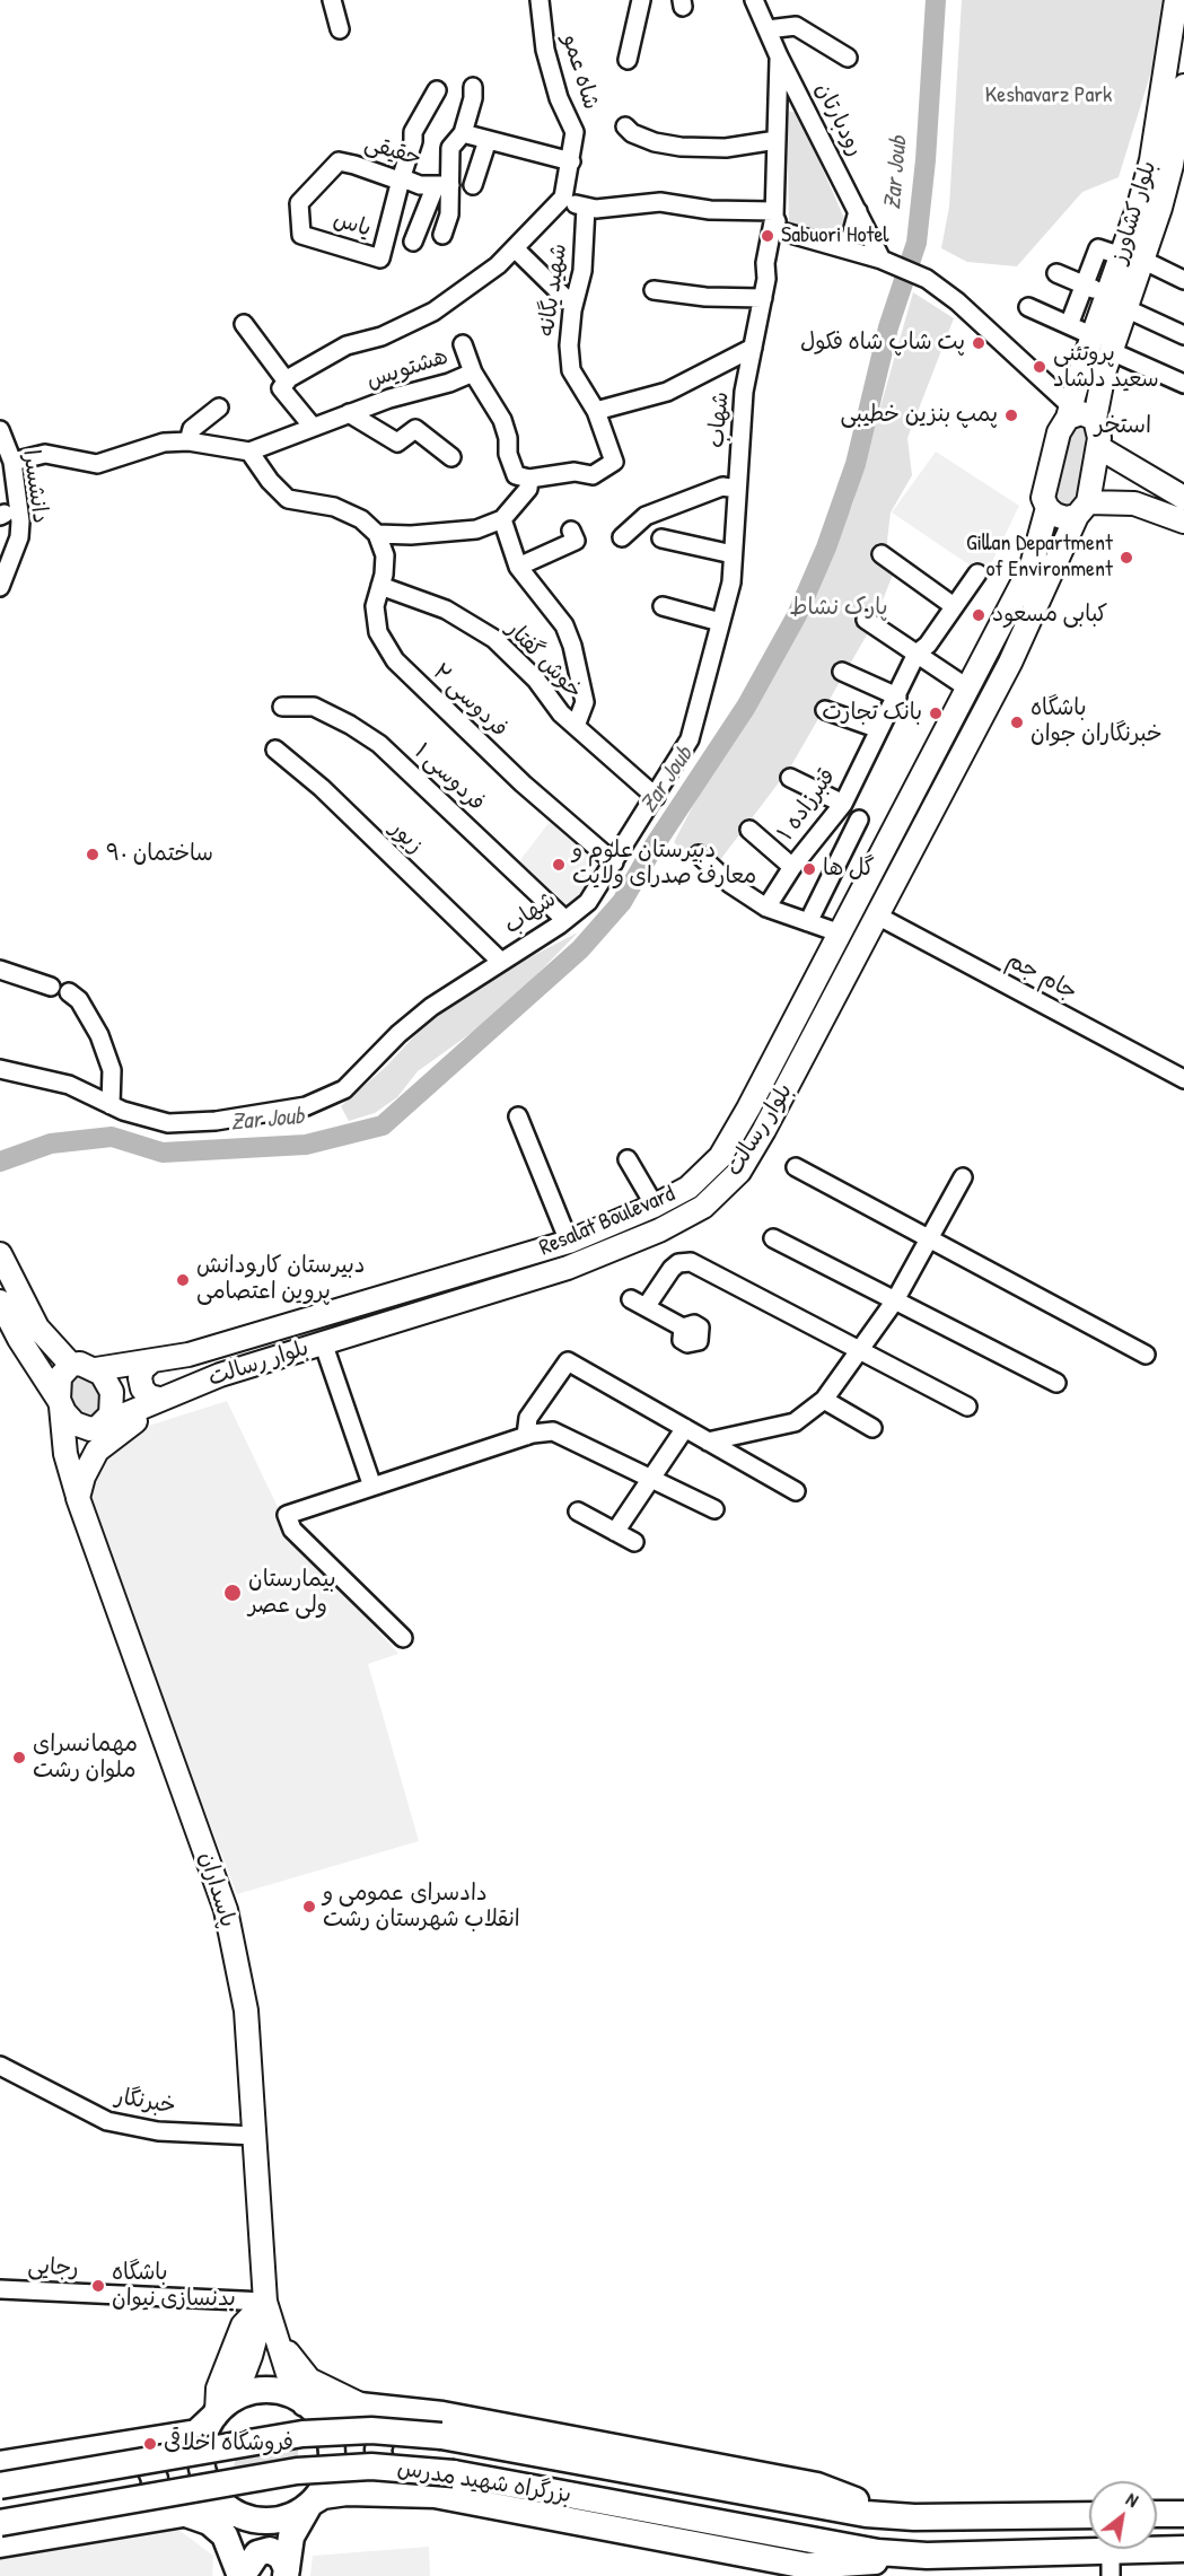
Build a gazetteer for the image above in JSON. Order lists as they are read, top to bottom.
{
  "streets": {
    "highway": ["بزرگراه شهید مدرس"],
    "main road": [
      "بلوار کشاورز",
      "بلوار رسالت",
      "Resalat Boulevard",
      "پاسداران"
    ],
    "street": [
      "شاه عمو",
      "رودبارتان",
      "حقیقی",
      "یاس",
      "شهید یگانه",
      "هشتویس",
      "شهاب",
      "دانشسرا",
      "خوش گفتار",
      "فردوسی ۲",
      "فردوسی ۱",
      "قنبرزاده ۱",
      "زیور",
      "جام جم",
      "خبرنگار",
      "رجایی"
    ]
  },
  "crossings": [
    ["حقیقی", "یاس"],
    ["بلوار کشاورز", "بلوار رسالت"],
    ["بلوار کشاورز", "Resalat Boulevard"],
    ["شهید یگانه", "هشتویس"],
    ["شهاب", "خوش گفتار"],
    ["شهاب", "فردوسی ۲"],
    ["شهاب", "فردوسی ۱"],
    ["شهاب", "زیور"],
    ["خوش گفتار", "فردوسی ۲"],
    ["جام جم", "بلوار رسالت"],
    ["بلوار رسالت", "Resalat Boulevard"],
    ["بلوار رسالت", "پاسداران"],
    ["Resalat Boulevard", "پاسداران"],
    ["پاسداران", "خبرنگار"],
    ["پاسداران", "رجایی"]
  ],
  "districts": ["استخر"],
  "water": ["Zar Joub"],
  "parks": ["Keshavarz Park", "پارک نشاط"],
  "places": [
    "Sabuori Hotel",
    "پت شاپ شاه فکول",
    "پروتئنی سعید دلشاد",
    "پمپ بنزین خطیبی",
    "Gillan Department of Environment",
    "کبابی مسعود",
    "بانک تجارت",
    "باشگاه خبرنگاران جوان",
    "ساختمان ۹۰",
    "دبیرستان علوم و معارف صدرای ولایت",
    "گل ها",
    "دبیرستان کارودانش پروین اعتصامی",
    "بیمارستان ولی عصر",
    "مهمانسرای ملوان رشت",
    "دادسرای عمومی و انقلاب شهرستان رشت",
    "باشگاه بدنسازی نیوان",
    "فروشگاه اخلاقی"
  ],
  "north": "top right"
}
